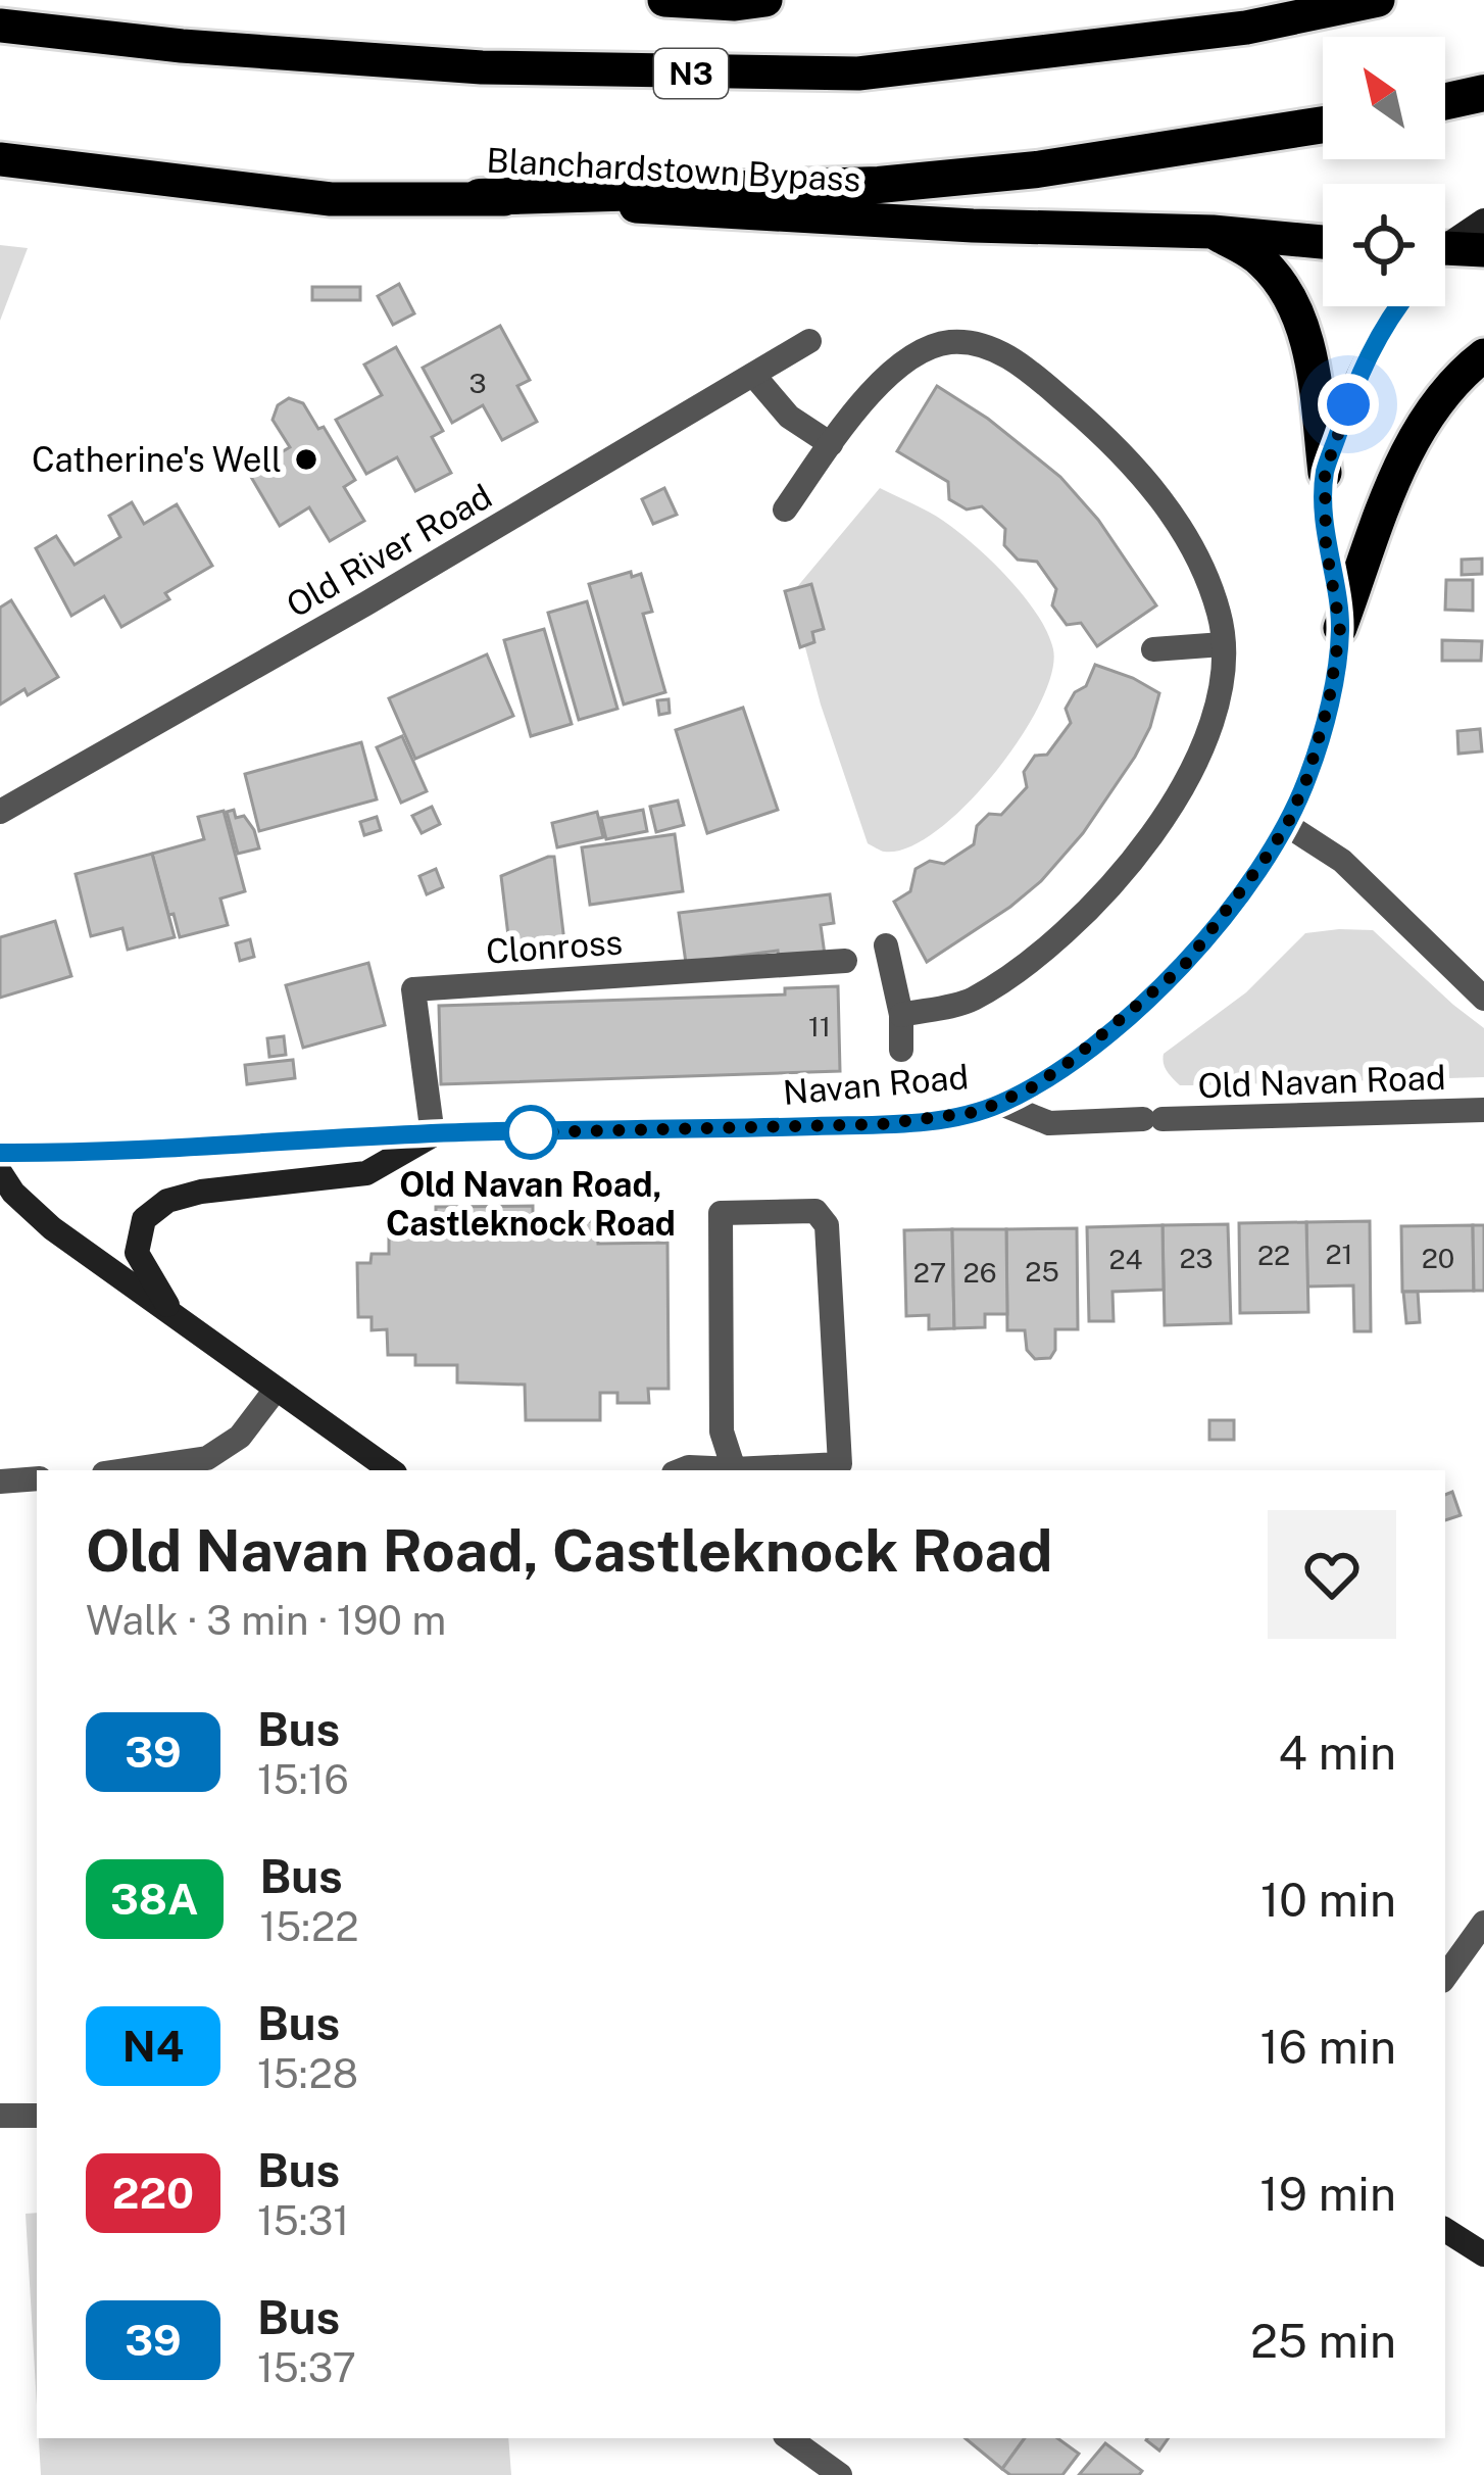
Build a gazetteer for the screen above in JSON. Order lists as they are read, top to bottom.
{
  "streets": {
    "highway": ["N3", "Blanchardstown Bypass"],
    "main road": ["Navan Road"],
    "street": ["Old River Road", "Clonross", "Old Navan Road"]
  },
  "crossings": [
    ["Clonross", "Navan Road"],
    ["Old Navan Road", "Navan Road"]
  ],
  "places": ["Catherine's Well", "Old Navan Road, Castleknock Road"],
  "lines": ["bus line 39"],
  "house_numbers": [
    "3",
    "11",
    "21",
    "22",
    "23",
    "20",
    "24",
    "25",
    "27",
    "26"
  ],
  "north": "top left",
  "page": {
    "heading": ["Old Navan Road, Castleknock Road", "Walk · 3 min · 190 m"],
    "list": [
      {
        "mark": "39",
        "name": "Bus",
        "note": "15:16",
        "value": "4 min"
      },
      {
        "mark": "38A",
        "name": "Bus",
        "note": "15:22",
        "value": "10 min"
      },
      {
        "mark": "N4",
        "name": "Bus",
        "note": "15:28",
        "value": "16 min"
      },
      {
        "mark": "220",
        "name": "Bus",
        "note": "15:31",
        "value": "19 min"
      },
      {
        "mark": "39",
        "name": "Bus",
        "note": "15:37",
        "value": "25 min"
      }
    ]
  }
}
